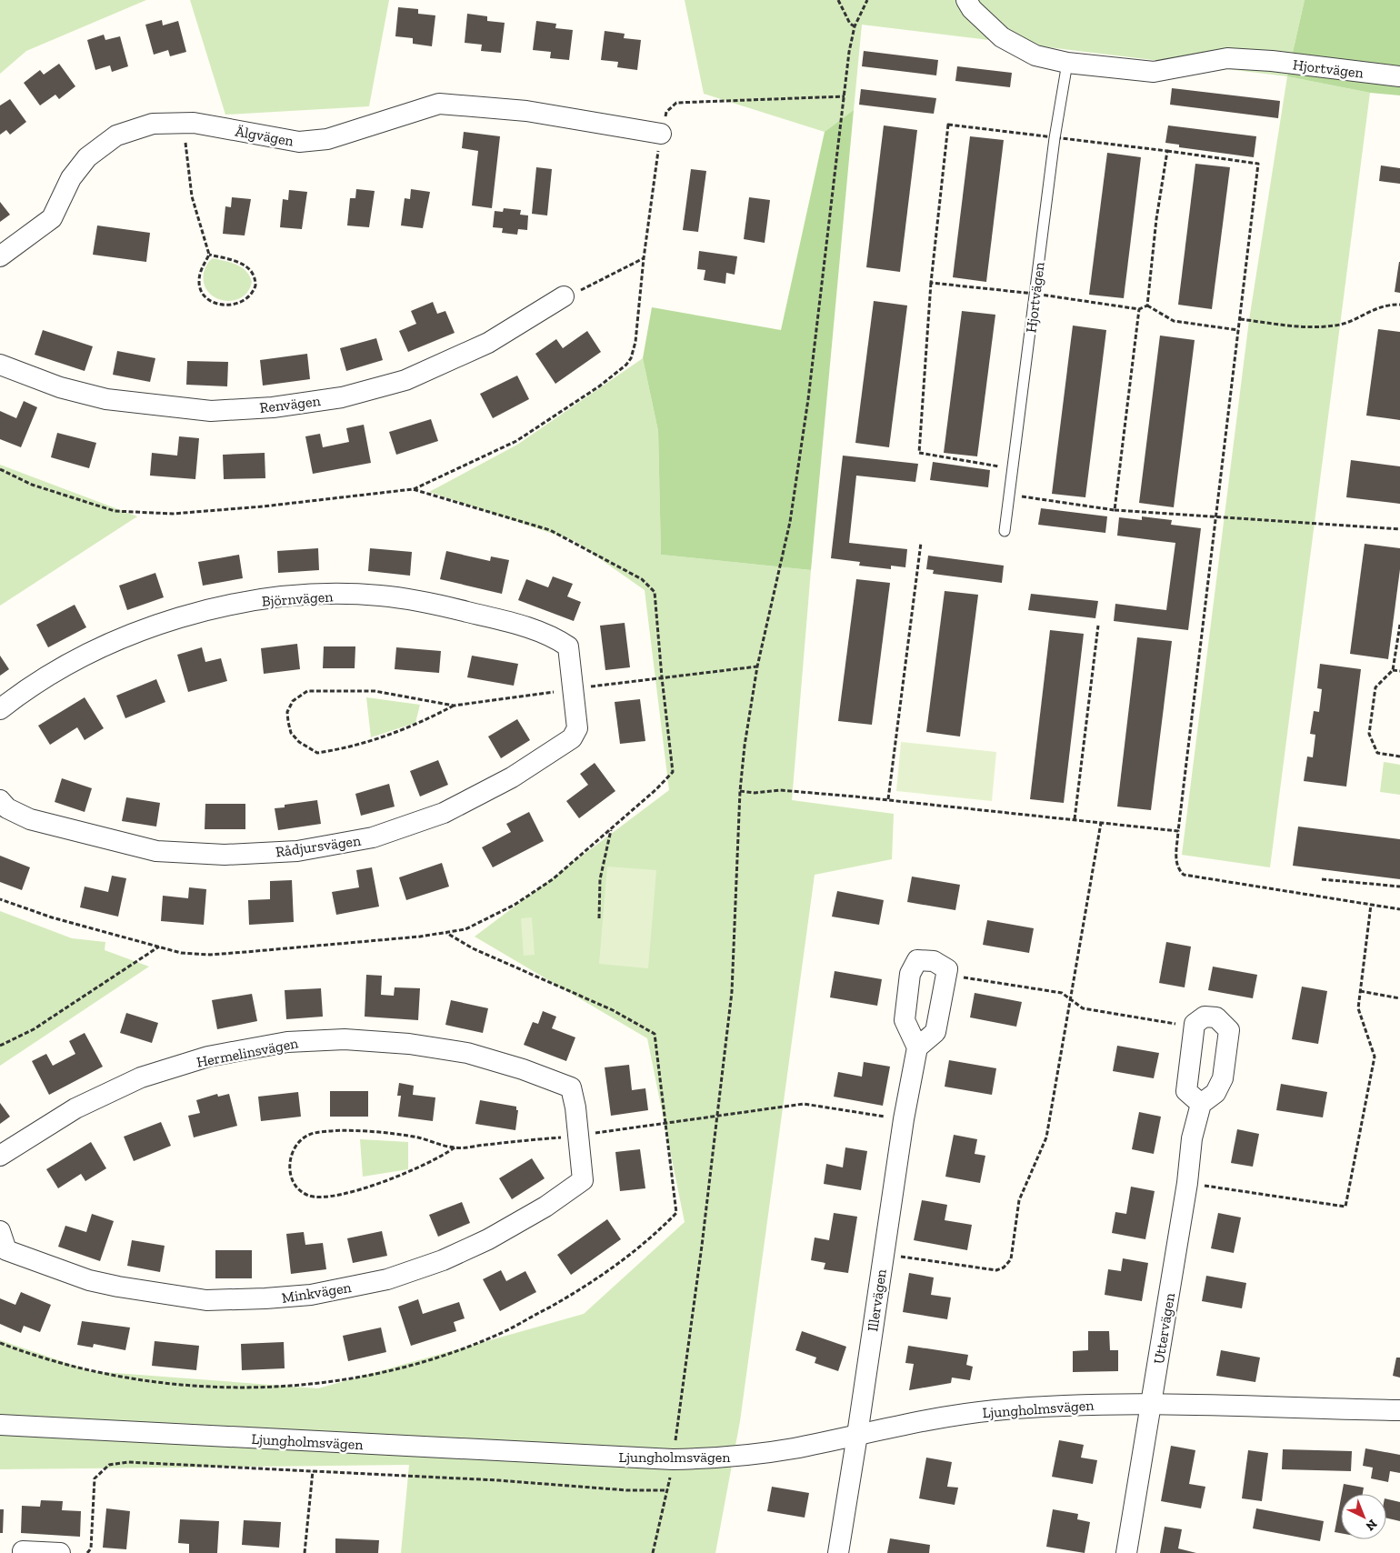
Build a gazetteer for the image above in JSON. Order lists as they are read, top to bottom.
{
  "streets": {
    "street": [
      "Hjortvägen",
      "Älgvägen",
      "Renvägen",
      "Björnvägen",
      "Rådjursvägen",
      "Hermelinsvägen",
      "Minkvägen",
      "Illervägen",
      "Uttervägen",
      "Ljungholmsvägen"
    ]
  },
  "crossings": [
    ["Björnvägen", "Rådjursvägen"],
    ["Hermelinsvägen", "Minkvägen"],
    ["Illervägen", "Ljungholmsvägen"],
    ["Uttervägen", "Ljungholmsvägen"]
  ],
  "north": "bottom right"
}
